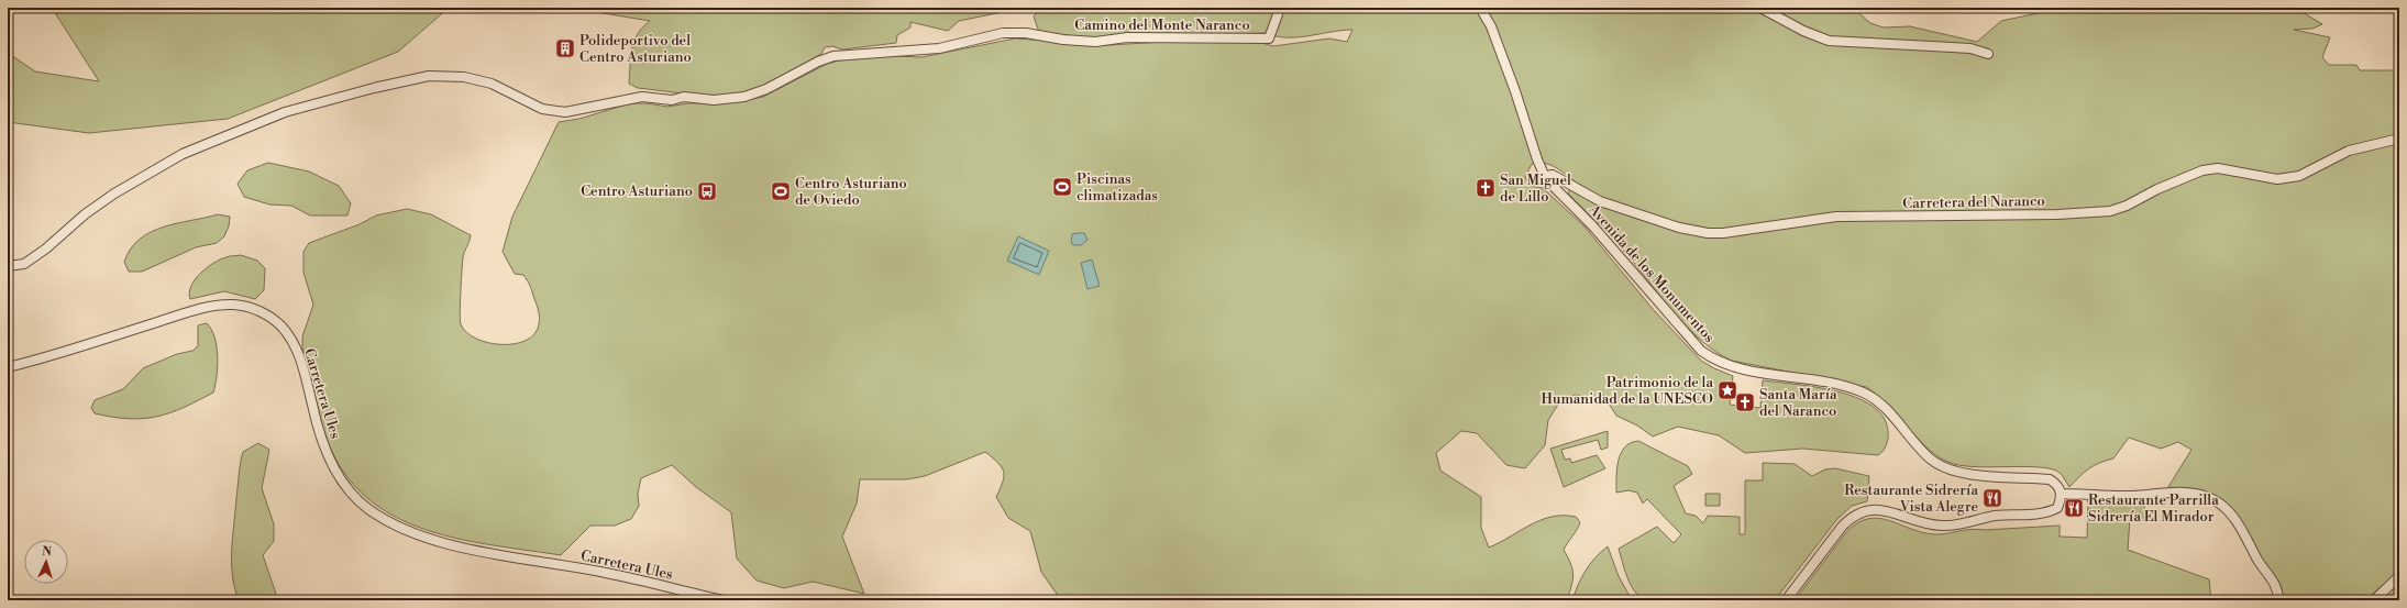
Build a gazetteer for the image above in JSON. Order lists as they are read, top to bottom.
{
  "streets": {
    "street": [
      "Camino del Monte Naranco",
      "Carretera del Naranco",
      "Avenida de los Monumentos",
      "Carretera Ules"
    ]
  },
  "crossings": [
    ["Carretera del Naranco", "Avenida de los Monumentos"]
  ],
  "places": {
    "building": ["Polideportivo del Centro Asturiano"],
    "sports": ["Piscinas climatizadas", "Centro Asturiano de Oviedo"],
    "church": ["San Miguel de Lillo", "Santa María del Naranco"],
    "bus stop": ["Centro Asturiano"],
    "place": ["Patrimonio de la Humanidad de la UNESCO"],
    "restaurant": ["Restaurante Sidrería Vista Alegre", "Restaurante Parrilla Sidrería El Mirador"]
  },
  "north": "top"
}
